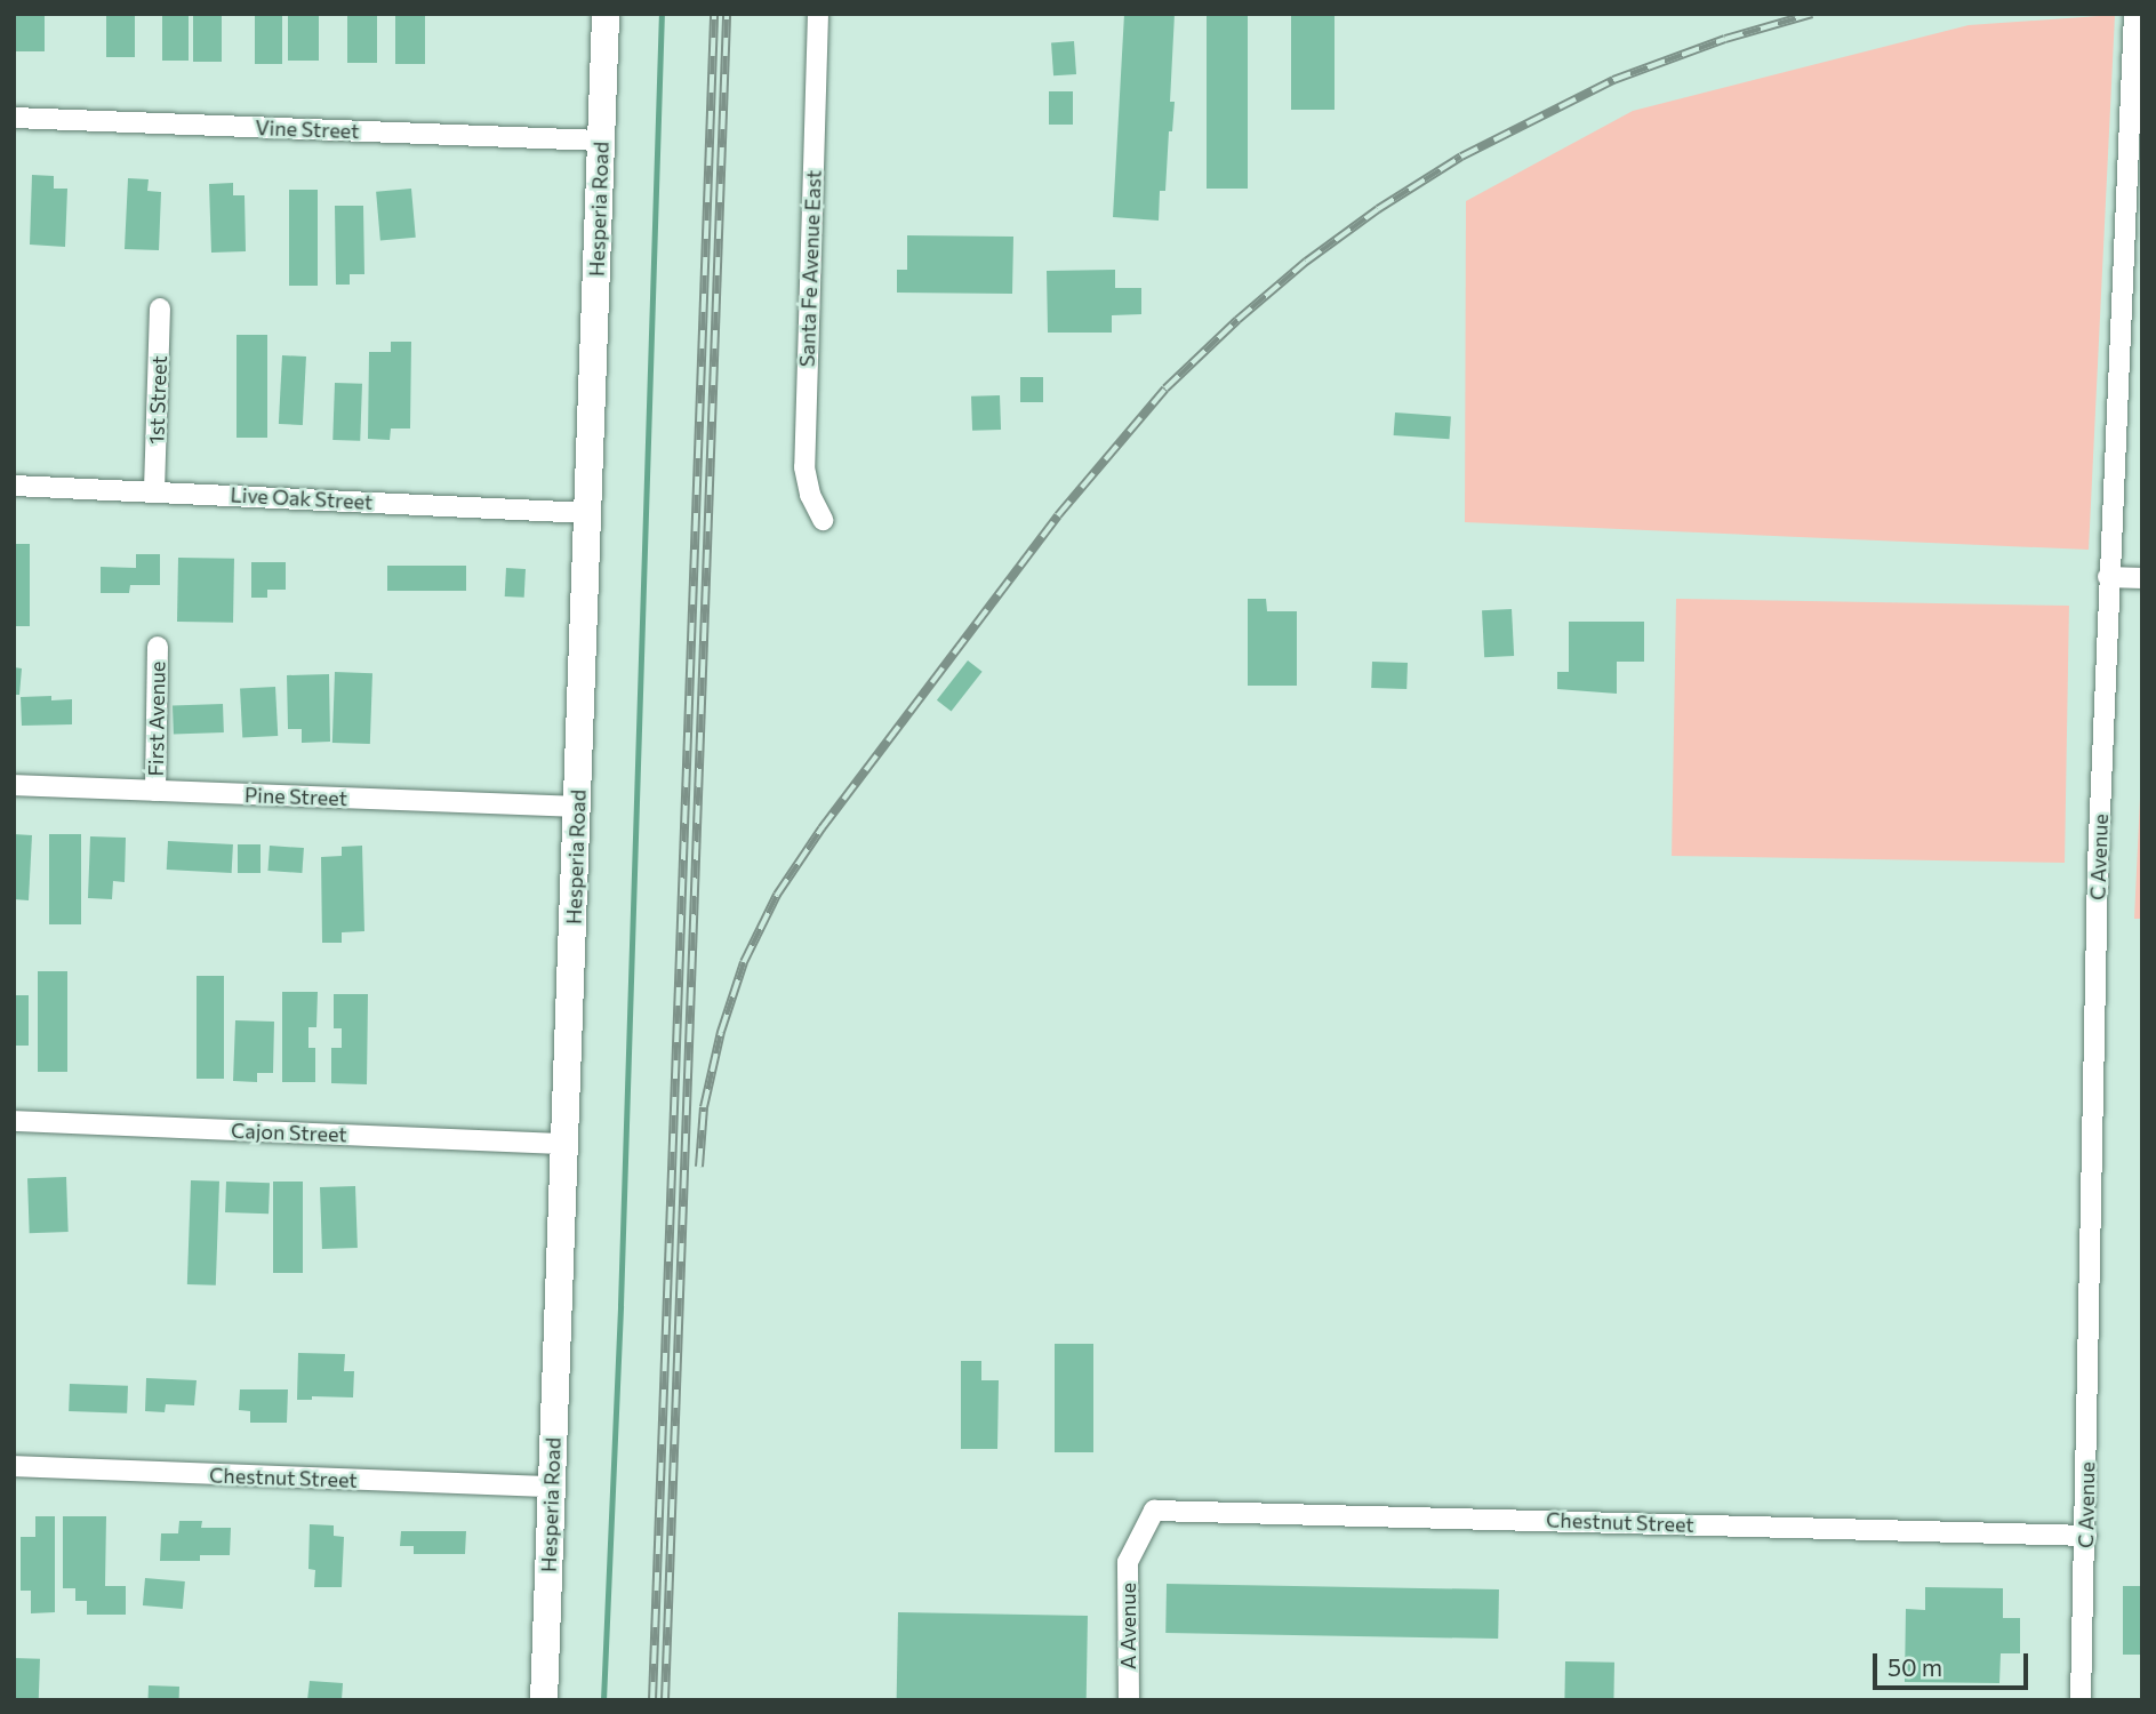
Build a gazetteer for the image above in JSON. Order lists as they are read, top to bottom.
{
  "streets": {
    "main road": ["Hesperia Road"],
    "street": [
      "Vine Street",
      "Santa Fe Avenue East",
      "1st Street",
      "Live Oak Street",
      "First Avenue",
      "Pine Street",
      "C Avenue",
      "Cajon Street",
      "Chestnut Street",
      "A Avenue"
    ]
  },
  "crossings": [
    ["Vine Street", "Hesperia Road"],
    ["Hesperia Road", "Live Oak Street"],
    ["Hesperia Road", "Pine Street"],
    ["Hesperia Road", "Cajon Street"],
    ["Hesperia Road", "Chestnut Street"],
    ["1st Street", "Live Oak Street"],
    ["First Avenue", "Pine Street"],
    ["C Avenue", "Chestnut Street"],
    ["Chestnut Street", "A Avenue"]
  ],
  "scale_bar": "50 m"
}
